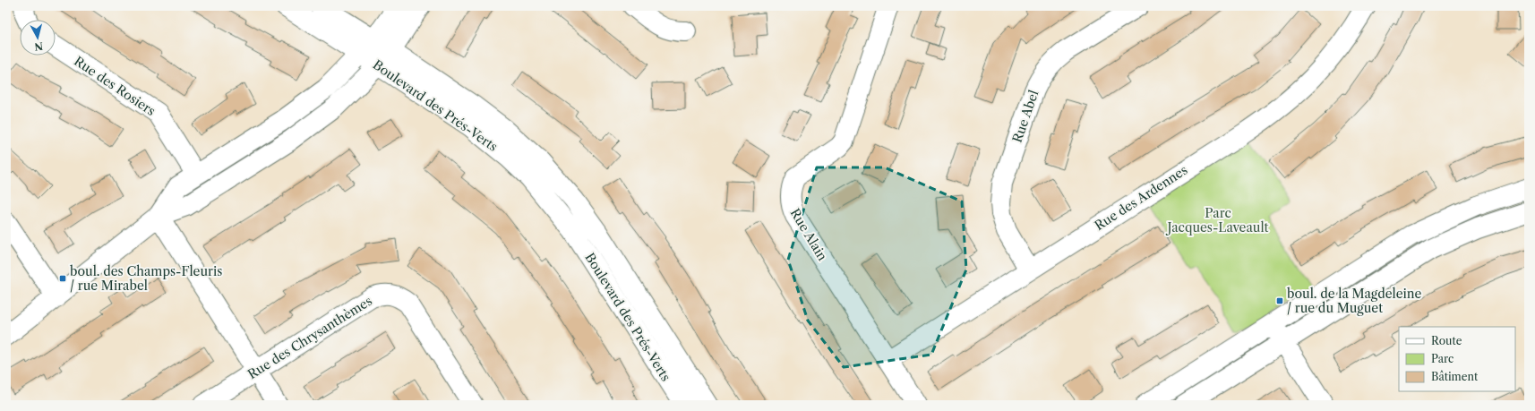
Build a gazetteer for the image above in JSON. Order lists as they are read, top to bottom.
{
  "streets": {
    "street": [
      "Rue des Rosiers",
      "Boulevard des Prés-Verts",
      "Rue Abel",
      "Rue des Ardennes",
      "Rue Alain",
      "Rue des Chrysanthèmes"
    ]
  },
  "crossings": [
    ["Rue Abel", "Rue des Ardennes"],
    ["Rue des Ardennes", "Rue Alain"]
  ],
  "parks": ["Parc Jacques-Laveault"],
  "places": {
    "transit": ["boul. des Champs-Fleuris / rue Mirabel", "boul. de la Magdeleine / rue du Muguet"]
  },
  "legend": ["Route", "Parc", "Bâtiment"],
  "north": "bottom"
}
